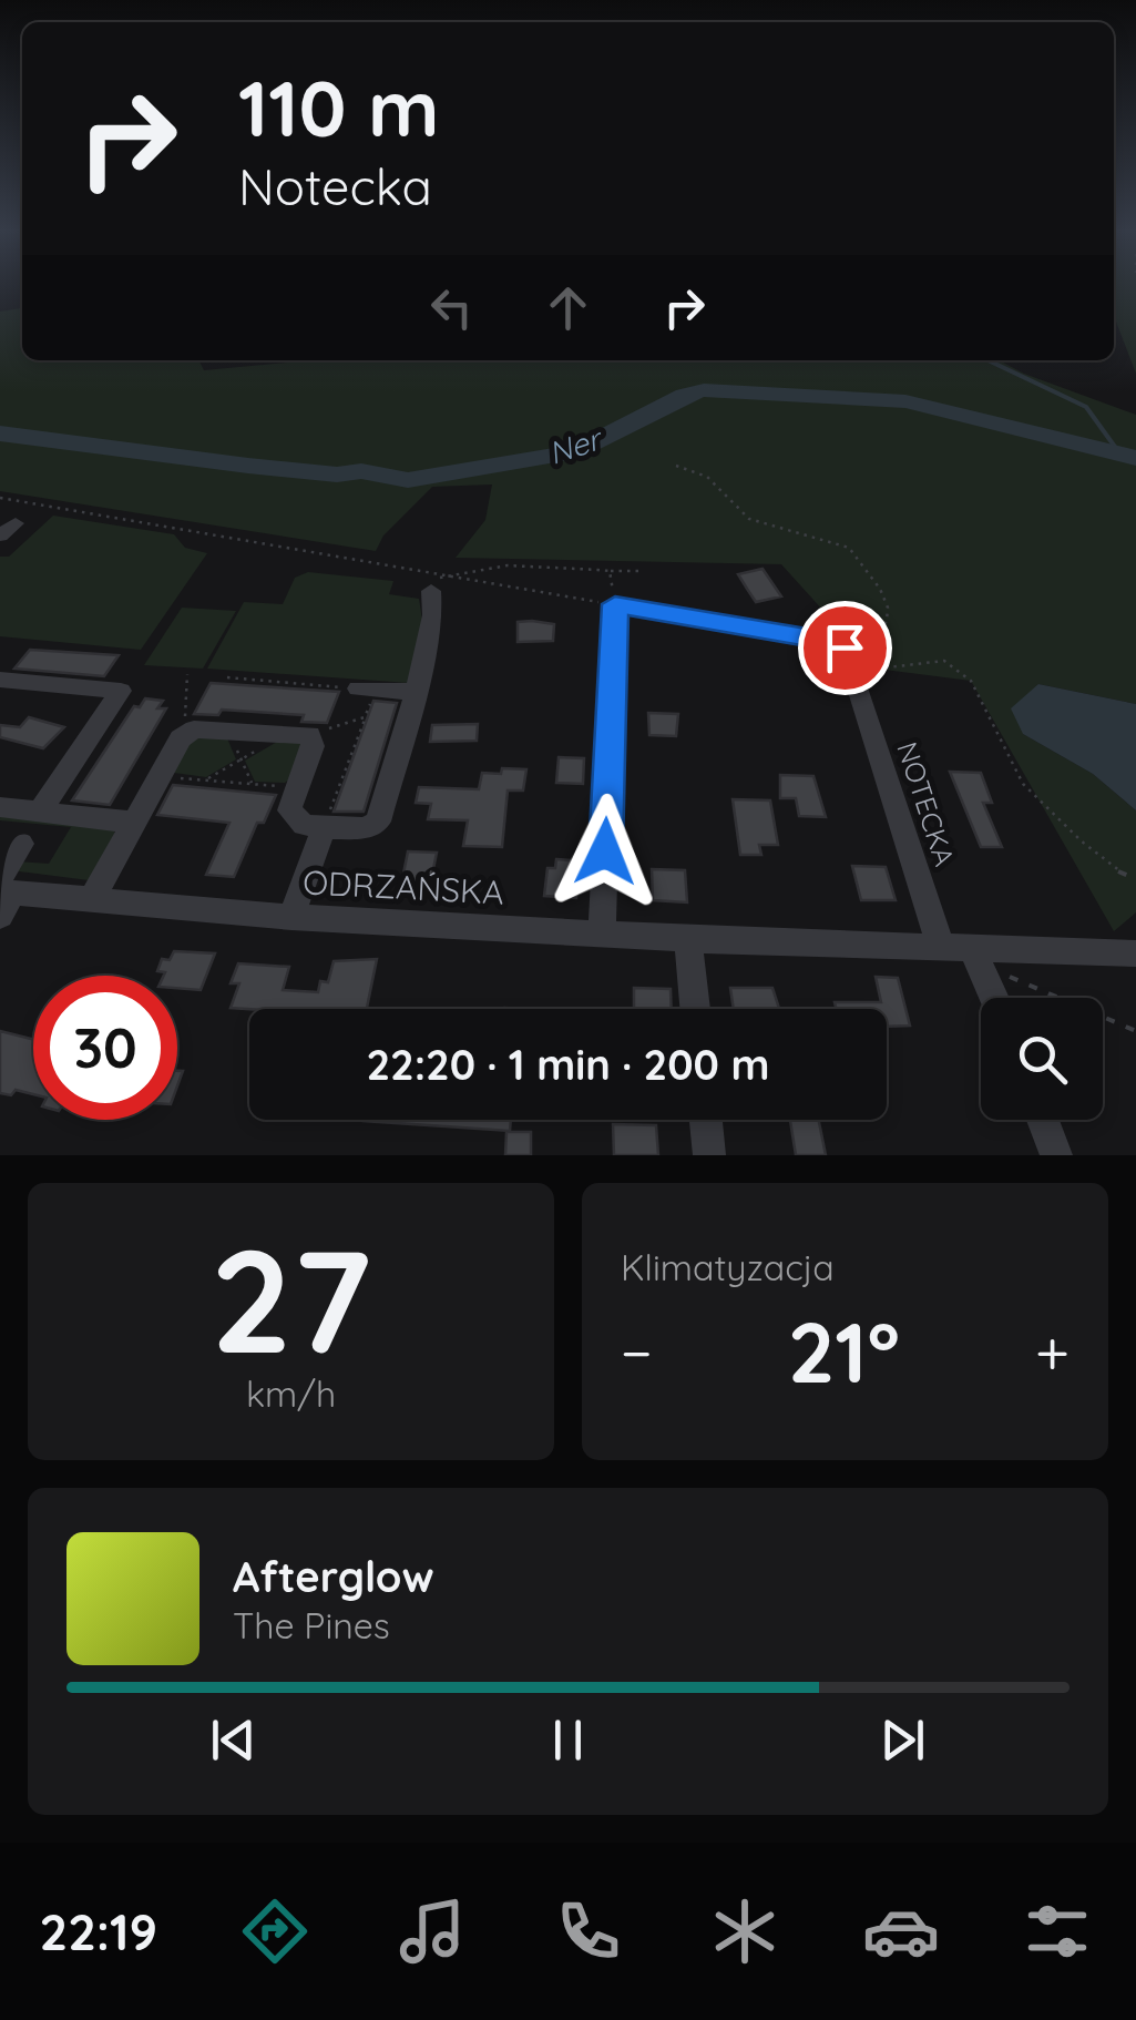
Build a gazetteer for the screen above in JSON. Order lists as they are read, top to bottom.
{
  "streets": {
    "street": ["NOTECKA", "ODRZAŃSKA"]
  },
  "crossings": [
    ["NOTECKA", "ODRZAŃSKA"]
  ],
  "water": ["Ner"],
  "page": {
    "turn": ["110 m", "Notecka"],
    "limit": "30",
    "trip": "22:20 · 1 min · 200 m",
    "tile": [
      ["27", "km/h"],
      "Klimatyzacja"
    ],
    "heat": ["−", "21°", "+"],
    "song": ["Afterglow", "The Pines"],
    "tabs": "22:19"
  }
}
